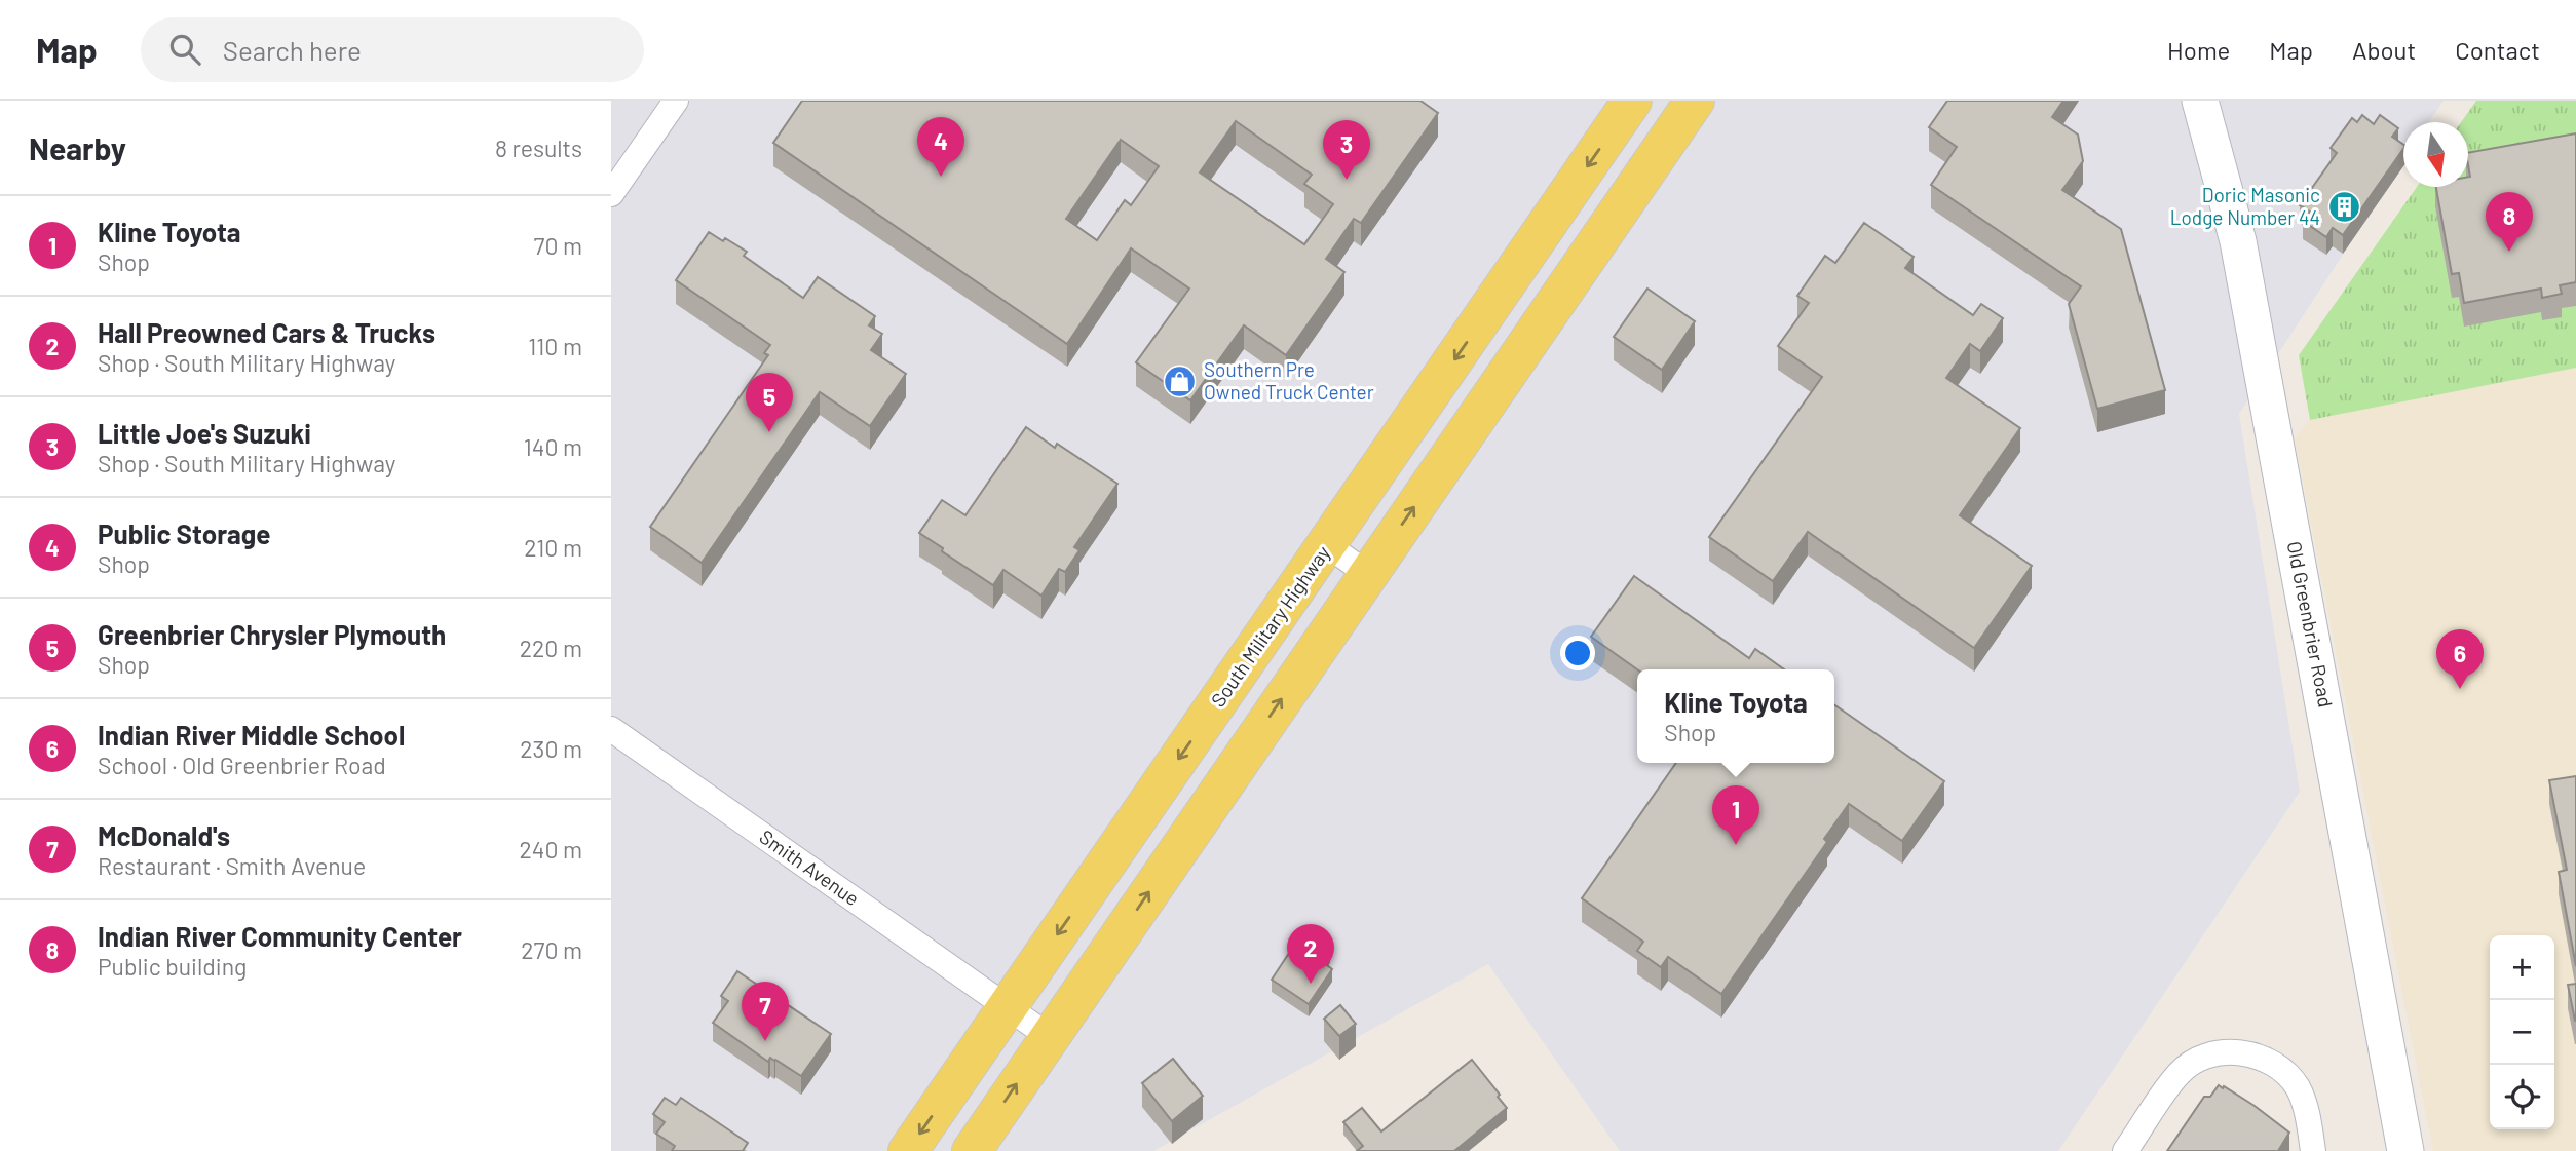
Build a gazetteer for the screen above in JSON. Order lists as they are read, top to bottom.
{
  "streets": {
    "main road": ["South Military Highway"],
    "street": ["Old Greenbrier Road", "Smith Avenue"]
  },
  "crossings": [
    ["South Military Highway", "Smith Avenue"]
  ],
  "places": {
    "building": ["Doric Masonic Lodge Number 44"],
    "shop": ["Southern Pre Owned Truck Center"]
  },
  "north": "bottom",
  "page": {
    "header": "Map",
    "search": "Search here",
    "nav": [
      "Home",
      "Map",
      "About",
      "Contact"
    ],
    "heading": ["Nearby", "8 results"],
    "pins": [
      "4",
      "3",
      "8",
      "5",
      "6",
      "1",
      "2",
      "7"
    ],
    "list": [
      {
        "mark": "1",
        "name": "Kline Toyota",
        "note": "Shop",
        "value": "70 m"
      },
      {
        "mark": "2",
        "name": "Hall Preowned Cars & Trucks",
        "note": "Shop · South Military Highway",
        "value": "110 m"
      },
      {
        "mark": "3",
        "name": "Little Joe's Suzuki",
        "note": "Shop · South Military Highway",
        "value": "140 m"
      },
      {
        "mark": "4",
        "name": "Public Storage",
        "note": "Shop",
        "value": "210 m"
      },
      {
        "mark": "5",
        "name": "Greenbrier Chrysler Plymouth",
        "note": "Shop",
        "value": "220 m"
      },
      {
        "mark": "6",
        "name": "Indian River Middle School",
        "note": "School · Old Greenbrier Road",
        "value": "230 m"
      },
      {
        "mark": "7",
        "name": "McDonald's",
        "note": "Restaurant · Smith Avenue",
        "value": "240 m"
      },
      {
        "mark": "8",
        "name": "Indian River Community Center",
        "note": "Public building",
        "value": "270 m"
      }
    ],
    "popup": ["Kline Toyota", "Shop"],
    "map_buttons": ["+", "−"]
  }
}
